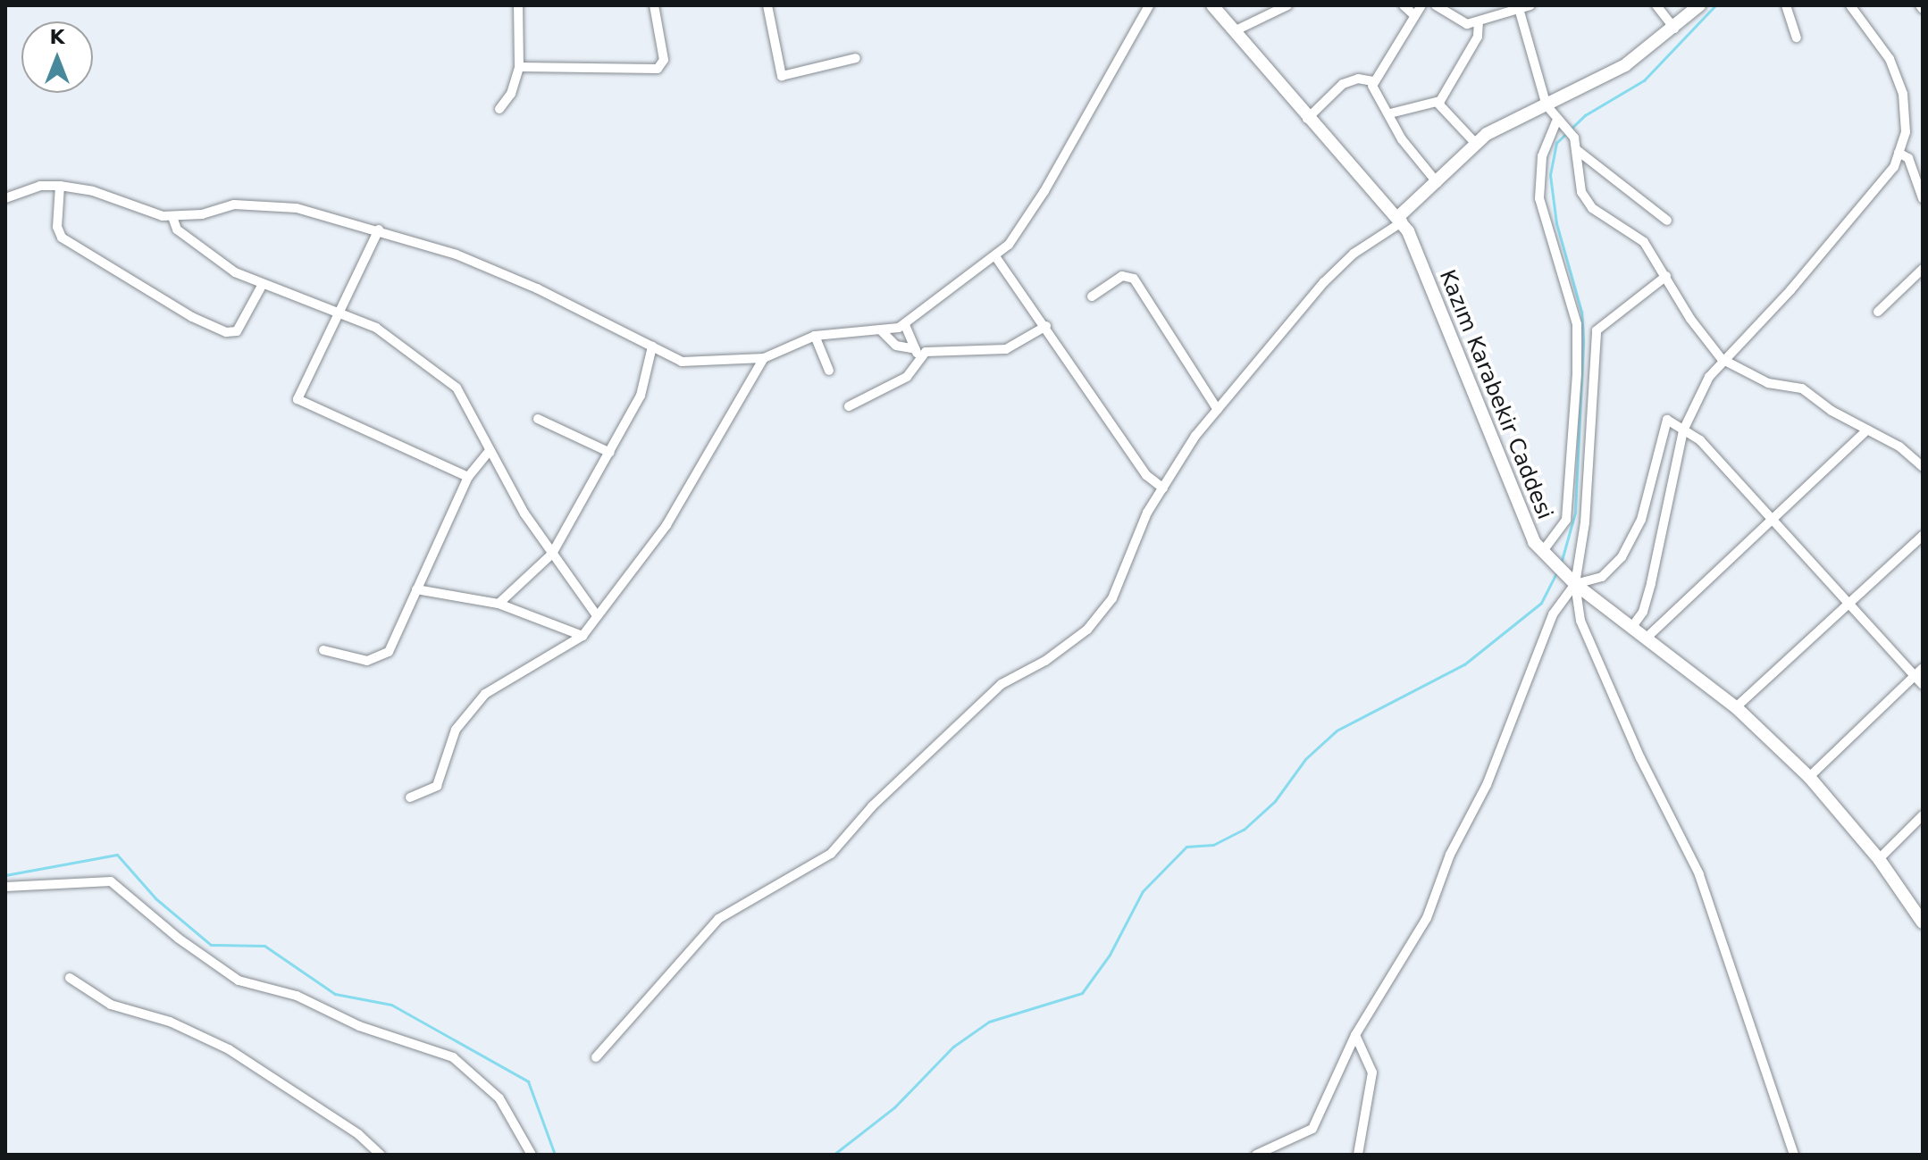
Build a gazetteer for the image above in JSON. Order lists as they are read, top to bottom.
{
  "streets": {
    "street": ["Kazım Karabekir Caddesi"]
  },
  "north": "top"
}
